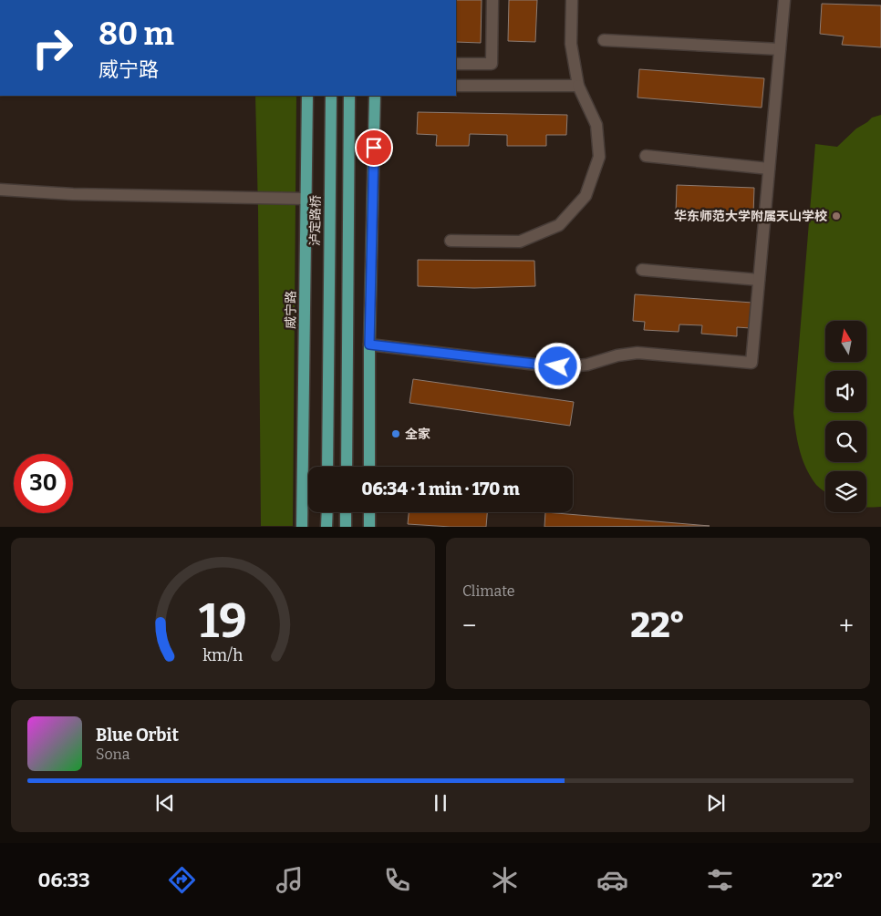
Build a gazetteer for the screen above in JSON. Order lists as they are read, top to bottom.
{
  "streets": {
    "main road": ["泸定路桥", "威宁路"]
  },
  "places": ["华东师范大学附属天山学校", "全家"],
  "north": "top",
  "page": {
    "turn": ["80 m", "威宁路"],
    "limit": "30",
    "trip": "06:34 · 1 min · 170 m",
    "tile": "Climate",
    "heat": ["−", "22°", "+"],
    "song": ["Blue Orbit", "Sona"],
    "tabs": ["06:33", "22°"],
    "gauge": ["19", "km/h"]
  }
}
